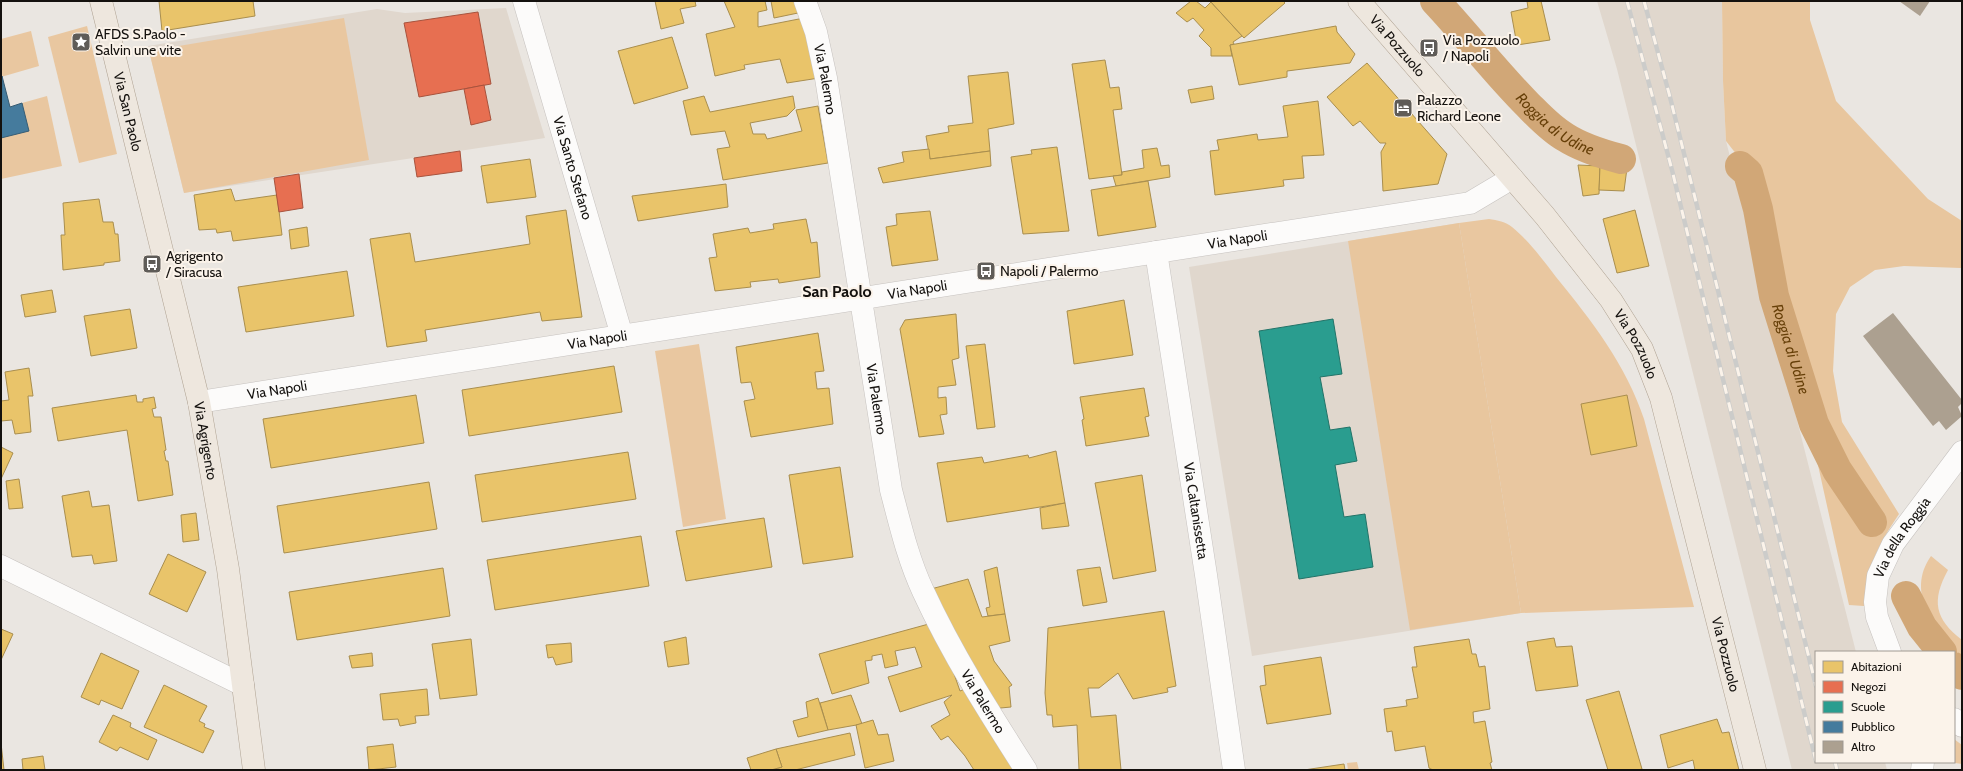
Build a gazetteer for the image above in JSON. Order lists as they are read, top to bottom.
{
  "streets": {
    "main road": ["Via Pozzuolo", "Via San Paolo", "Via Agrigento"],
    "street": [
      "Via Palermo",
      "Via Santo Stefano",
      "Via Napoli",
      "Via Caltanissetta",
      "Via della Roggia"
    ]
  },
  "crossings": [
    ["Via Pozzuolo", "Via Napoli"],
    ["Via Palermo", "Via Napoli"],
    ["Via San Paolo", "Via Agrigento"],
    ["Via Santo Stefano", "Via Napoli"],
    ["Via Napoli", "Via Agrigento"],
    ["Via Napoli", "Via Caltanissetta"]
  ],
  "districts": ["San Paolo"],
  "water": ["Roggia di Udine"],
  "places": {
    "place": ["AFDS S.Paolo - Salvin une vite"],
    "bus stop": ["Via Pozzuolo / Napoli", "Agrigento / Siracusa", "Napoli / Palermo"],
    "hotel": ["Palazzo Richard Leone"]
  },
  "legend": [
    "Abitazioni",
    "Negozi",
    "Scuole",
    "Pubblico",
    "Altro"
  ]
}
